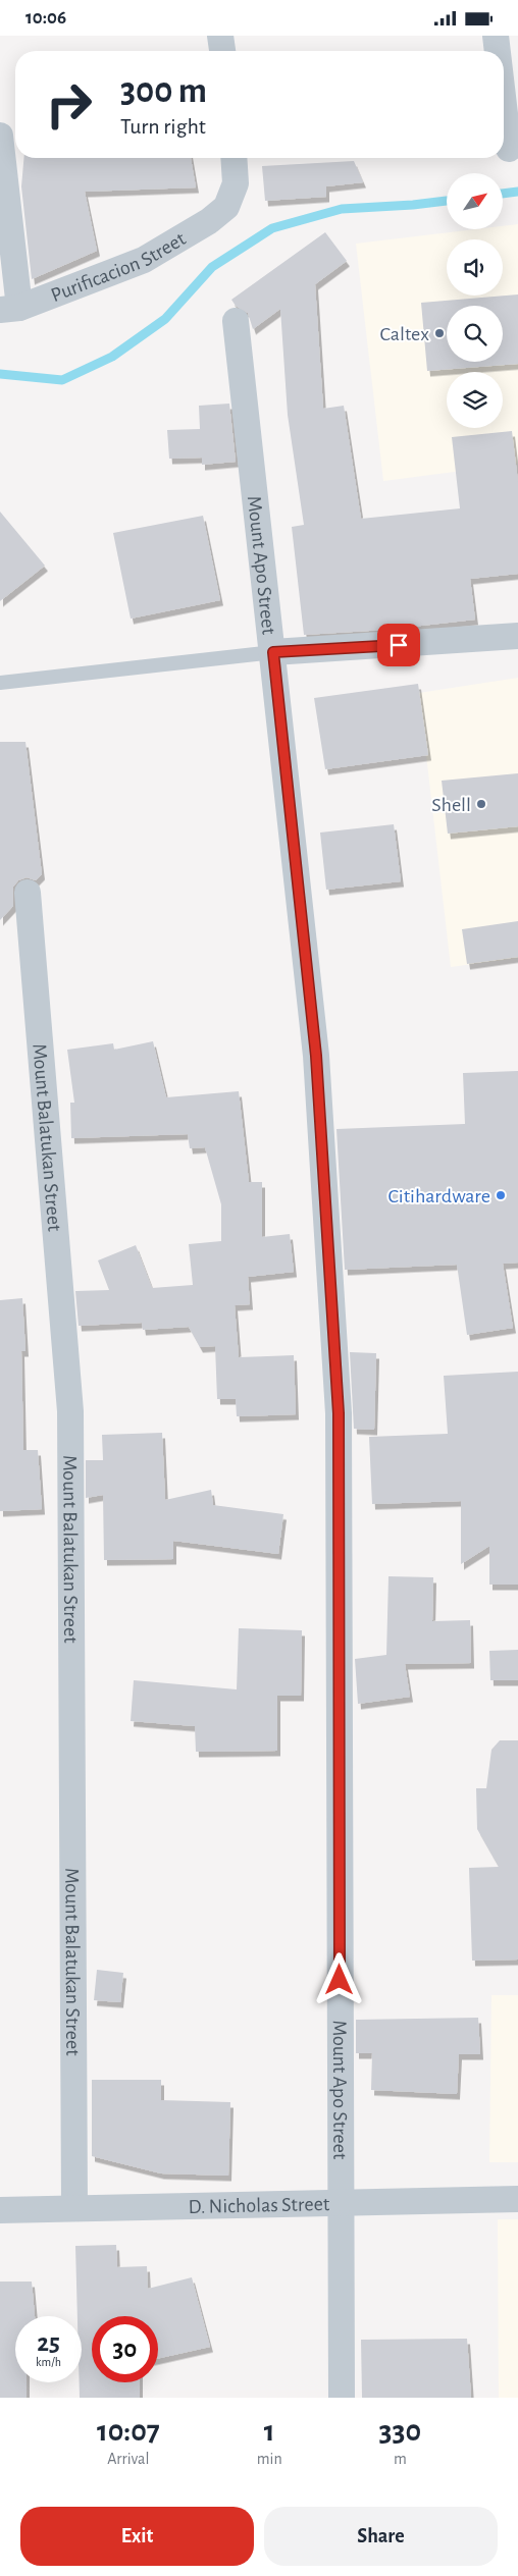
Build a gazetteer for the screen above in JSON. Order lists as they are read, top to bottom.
{
  "streets": {
    "street": [
      "Purificacion Street",
      "Mount Apo Street",
      "Mount Balatukan Street",
      "D. Nicholas Street"
    ]
  },
  "crossings": [
    ["Mount Apo Street", "D. Nicholas Street"],
    ["Mount Balatukan Street", "D. Nicholas Street"]
  ],
  "places": ["Caltex", "Shell", "Citihardware"],
  "north": "top right",
  "page": {
    "status": "10:06",
    "turn": ["300 m", "Turn right"],
    "speed": "25 km/h",
    "limit": "30",
    "eta": [
      "10:07",
      "Arrival",
      "1",
      "min",
      "330",
      "m"
    ],
    "buttons": ["Exit", "Share"]
  }
}
